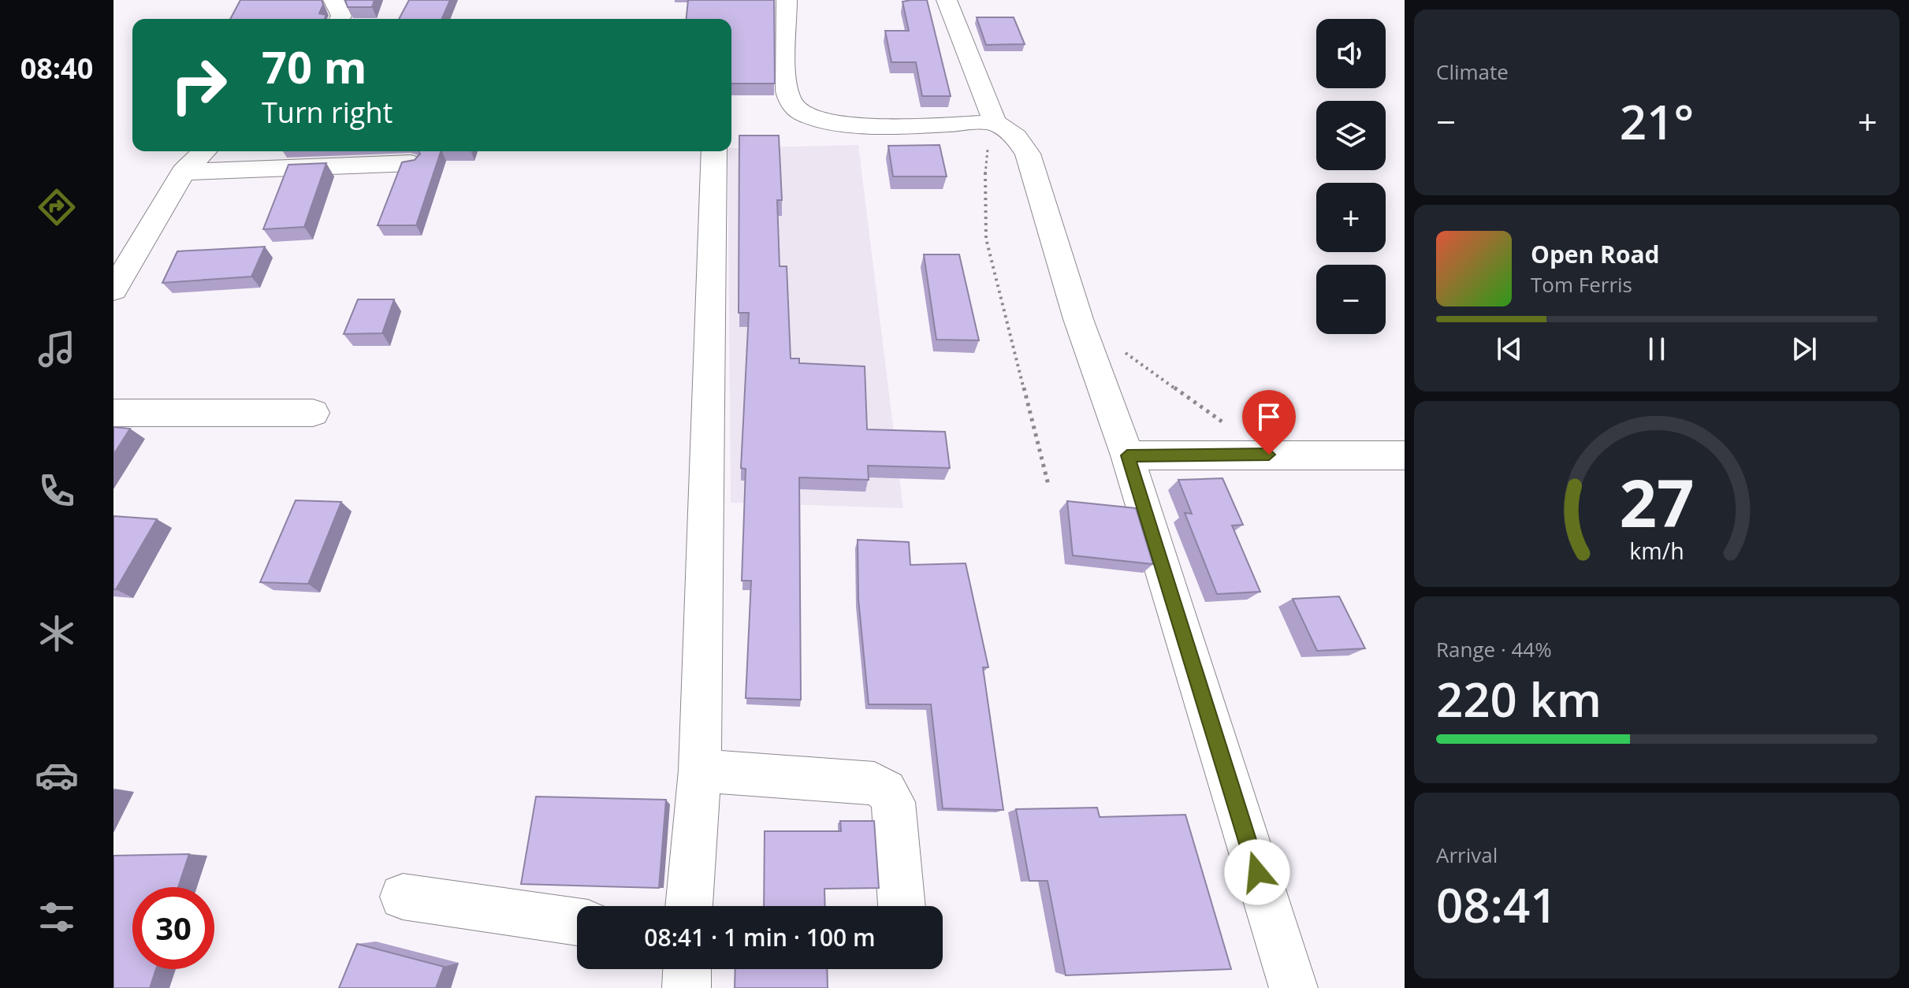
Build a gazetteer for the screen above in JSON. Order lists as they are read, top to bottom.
{
  "page": {
    "tabs": "08:40",
    "tile": [
      "Climate",
      ["Range · 44%", "220 km"],
      ["Arrival", "08:41"]
    ],
    "map_buttons": ["+", "−"],
    "turn": ["70 m", "Turn right"],
    "heat": ["−", "21°", "+"],
    "song": ["Open Road", "Tom Ferris"],
    "limit": "30",
    "trip": "08:41 · 1 min · 100 m",
    "gauge": ["27", "km/h"]
  }
}
